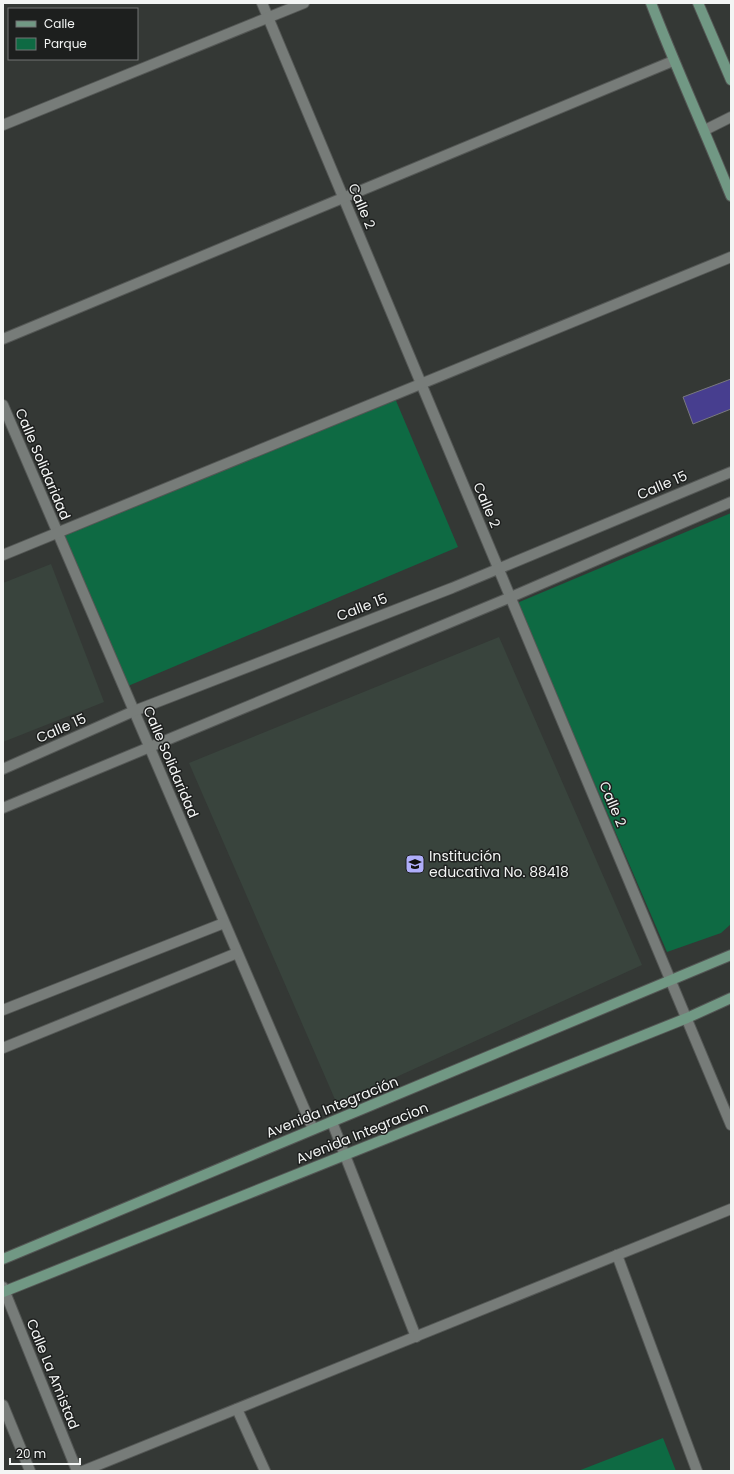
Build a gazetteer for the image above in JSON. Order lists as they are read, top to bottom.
{
  "streets": {
    "main road": ["Avenida Integración", "Avenida Integracion"],
    "street": [
      "Calle 2",
      "Calle Solidaridad",
      "Calle 15",
      "Calle La Amistad"
    ]
  },
  "crossings": [
    ["Calle 2", "Calle 15"],
    ["Calle 2", "Avenida Integración"],
    ["Calle 2", "Avenida Integracion"],
    ["Calle Solidaridad", "Calle 15"],
    ["Calle Solidaridad", "Avenida Integración"],
    ["Avenida Integracion", "Calle La Amistad"]
  ],
  "places": {
    "school or university": ["Institución educativa No. 88418"]
  },
  "legend": ["Calle", "Parque"],
  "scale_bar": "20 m"
}
